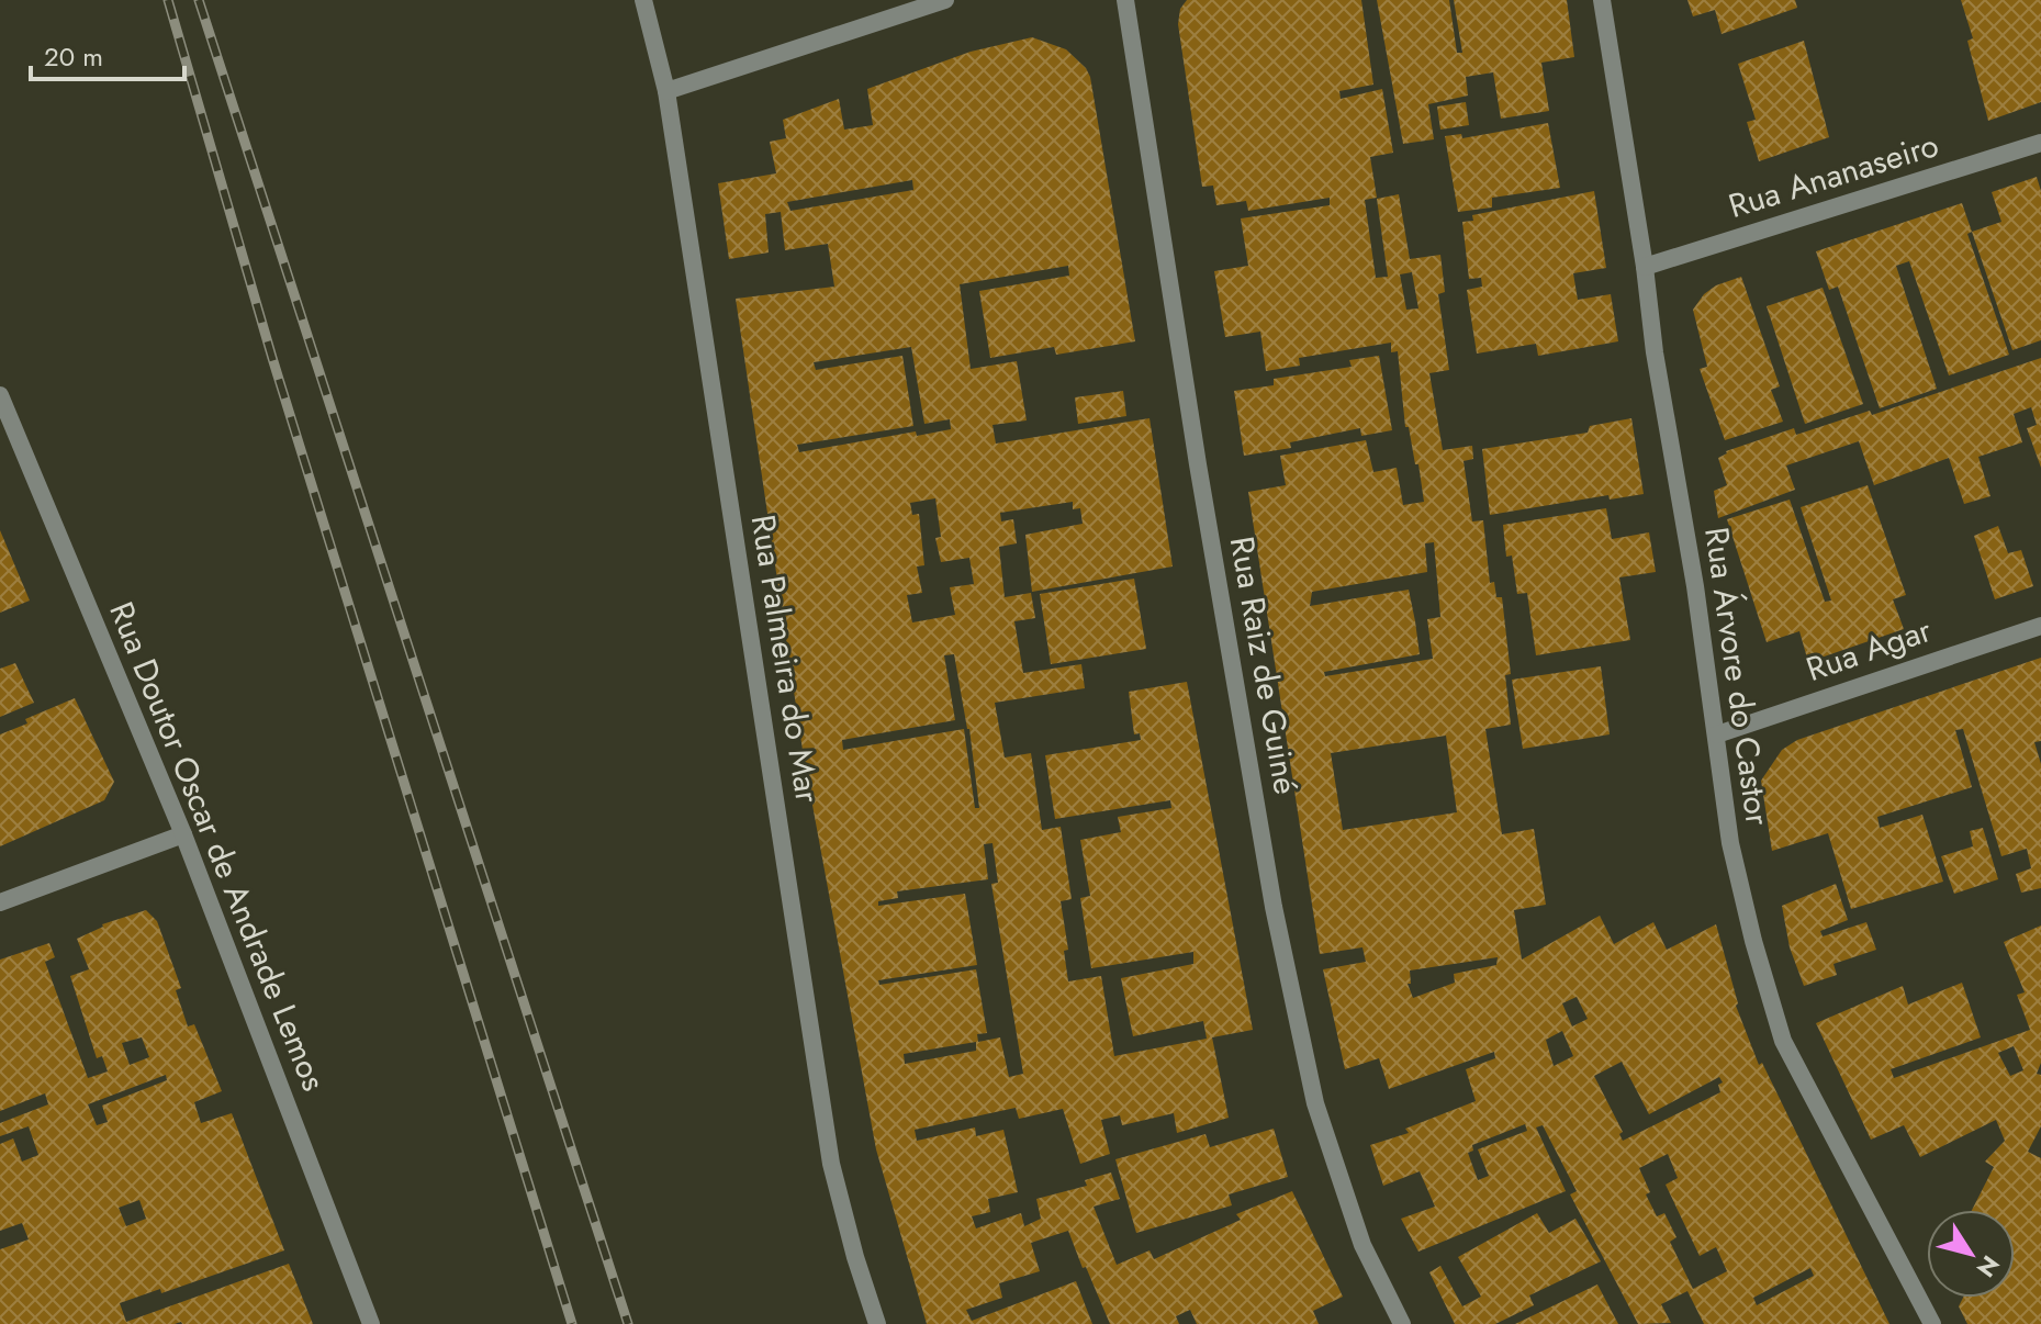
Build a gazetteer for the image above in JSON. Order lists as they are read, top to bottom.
{
  "streets": {
    "street": [
      "Rua Ananaseiro",
      "Rua Agar",
      "Rua Palmeira do Mar",
      "Rua Raiz de Guiné",
      "Rua Árvore do Castor",
      "Rua Doutor Oscar de Andrade Lemos"
    ]
  },
  "crossings": [
    ["Rua Ananaseiro", "Rua Árvore do Castor"],
    ["Rua Agar", "Rua Árvore do Castor"]
  ],
  "scale_bar": "20 m",
  "north": "bottom right"
}
